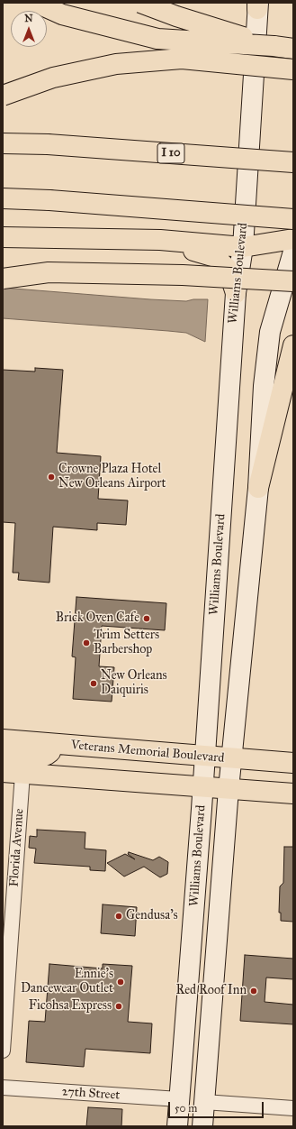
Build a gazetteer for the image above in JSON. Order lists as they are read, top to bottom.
{
  "streets": {
    "main road": ["I 10", "Williams Boulevard", "Veterans Memorial Boulevard"],
    "street": ["Florida Avenue", "27th Street"]
  },
  "crossings": [
    ["Williams Boulevard", "Veterans Memorial Boulevard"],
    ["Williams Boulevard", "27th Street"]
  ],
  "places": [
    "Crowne Plaza Hotel New Orleans Airport",
    "Brick Oven Cafe",
    "Trim Setters Barbershop",
    "New Orleans Daiquiris",
    "Gendusa's",
    "Ennie's Dancewear Outlet",
    "Red Roof Inn",
    "Ficohsa Express"
  ],
  "scale_bar": "50 m",
  "north": "top"
}
